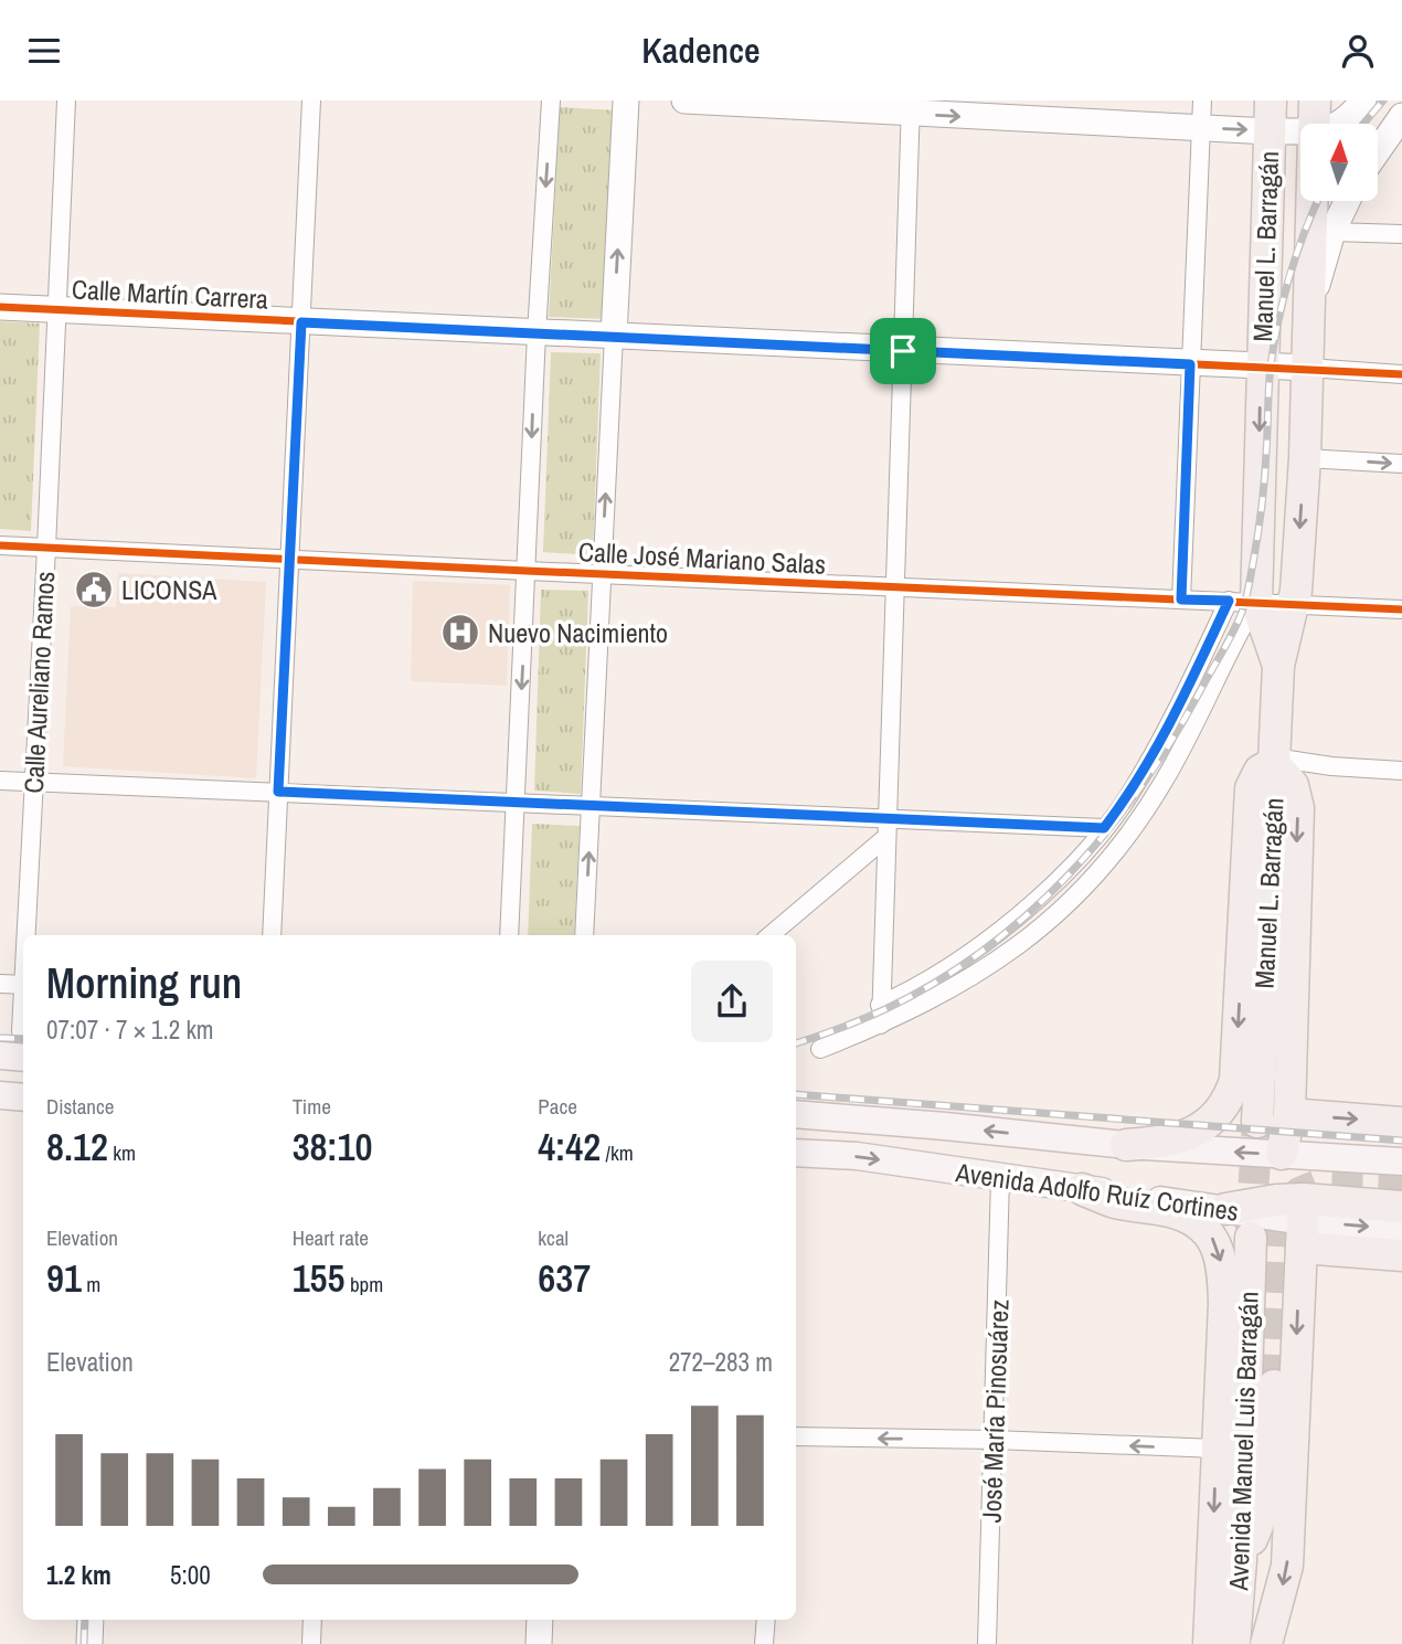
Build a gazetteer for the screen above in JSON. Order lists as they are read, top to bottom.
{
  "streets": {
    "highway": ["Manuel L. Barragán", "Avenida Manuel Luis Barragán"],
    "main road": ["Avenida Adolfo Ruíz Cortines"],
    "street": [
      "Calle Martín Carrera",
      "Calle José Mariano Salas",
      "Calle Aureliano Ramos",
      "José María Pinosuárez"
    ]
  },
  "crossings": [
    ["Manuel L. Barragán", "Calle Martín Carrera"],
    ["Manuel L. Barragán", "Calle José Mariano Salas"],
    ["Calle Martín Carrera", "Calle Aureliano Ramos"],
    ["Calle José Mariano Salas", "Calle Aureliano Ramos"],
    ["Avenida Adolfo Ruíz Cortines", "José María Pinosuárez"]
  ],
  "places": {
    "public building": ["LICONSA"],
    "hospital": ["Nuevo Nacimiento"]
  },
  "north": "top",
  "page": {
    "header": "Kadence",
    "heading": ["Morning run", "07:07 · 7 × 1.2 km"],
    "stats": [
      ["Distance", "8.12 km"],
      ["Time", "38:10"],
      ["Pace", "4:42 /km"],
      ["Elevation", "91 m"],
      ["Heart rate", "155 bpm"],
      ["kcal", "637"]
    ],
    "chart": ["Elevation", "272–283 m"],
    "list": [
      {
        "name": "1.2 km",
        "note": "5:00"
      }
    ]
  }
}
